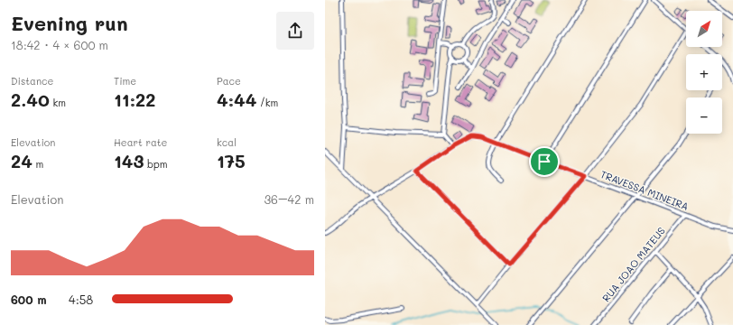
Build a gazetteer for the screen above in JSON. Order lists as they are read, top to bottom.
{
  "streets": {
    "street": ["TRAVESSA MINEIRA", "RUA JOAO MATEUS"]
  },
  "crossings": [
    ["TRAVESSA MINEIRA", "RUA JOAO MATEUS"]
  ],
  "north": "top right",
  "page": {
    "heading": ["Evening run", "18:42 · 4 × 600 m"],
    "map_buttons": ["+", "−"],
    "stats": [
      ["Distance", "2.40 km"],
      ["Time", "11:22"],
      ["Pace", "4:44 /km"],
      ["Elevation", "24 m"],
      ["Heart rate", "143 bpm"],
      ["kcal", "175"]
    ],
    "chart": ["Elevation", "36–42 m"],
    "list": [
      {
        "name": "600 m",
        "note": "4:58"
      }
    ]
  }
}
